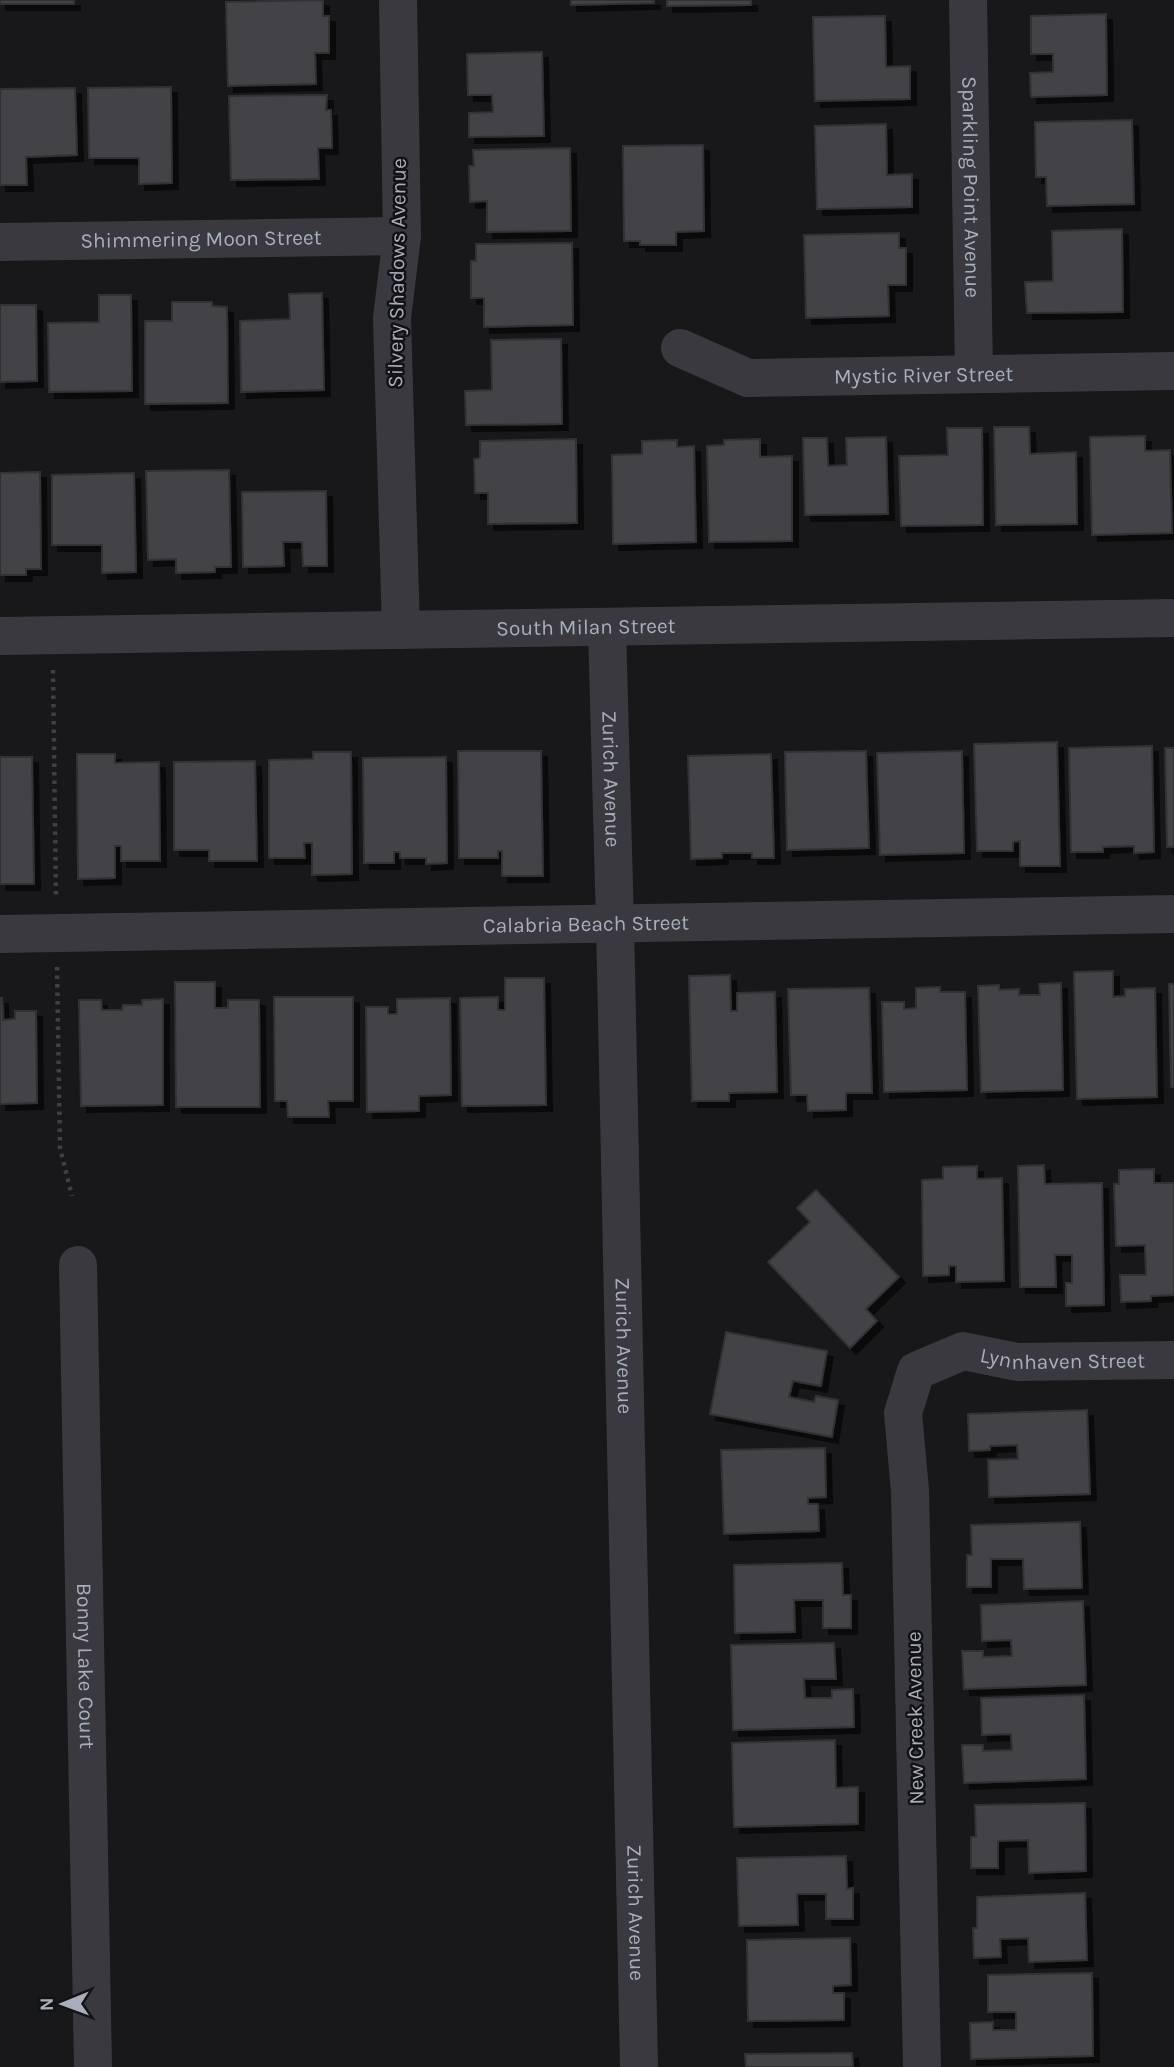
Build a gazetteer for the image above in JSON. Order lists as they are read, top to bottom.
{
  "streets": {
    "street": [
      "Sparkling Point Avenue",
      "Shimmering Moon Street",
      "Silvery Shadows Avenue",
      "Mystic River Street",
      "South Milan Street",
      "Zurich Avenue",
      "Calabria Beach Street",
      "Lynnhaven Street",
      "Bonny Lake Court",
      "New Creek Avenue"
    ]
  },
  "crossings": [
    ["Sparkling Point Avenue", "Mystic River Street"],
    ["Shimmering Moon Street", "Silvery Shadows Avenue"],
    ["Silvery Shadows Avenue", "South Milan Street"],
    ["South Milan Street", "Zurich Avenue"],
    ["Zurich Avenue", "Calabria Beach Street"],
    ["Lynnhaven Street", "New Creek Avenue"]
  ],
  "north": "left"
}
